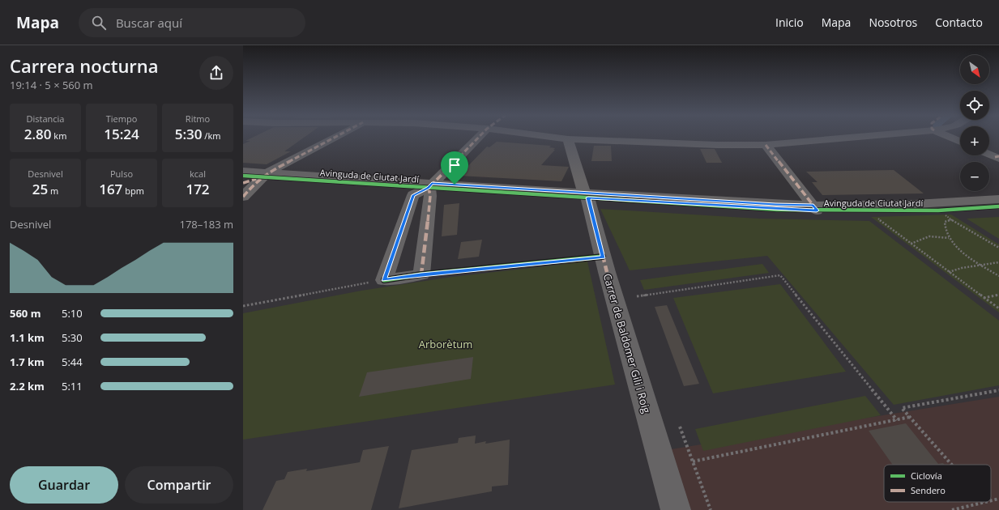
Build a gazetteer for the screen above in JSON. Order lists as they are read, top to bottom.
{
  "streets": {
    "street": ["Avinguda de Ciutat Jardí", "Carrer de Baldomer Gili i Roig"]
  },
  "crossings": [
    ["Avinguda de Ciutat Jardí", "Carrer de Baldomer Gili i Roig"]
  ],
  "parks": ["Arborètum"],
  "legend": ["Ciclovía", "Sendero"],
  "north": "bottom right",
  "page": {
    "header": "Mapa",
    "search": "Buscar aquí",
    "nav": [
      "Inicio",
      "Mapa",
      "Nosotros",
      "Contacto"
    ],
    "heading": ["Carrera nocturna", "19:14 · 5 × 560 m"],
    "map_buttons": ["+", "−"],
    "stats": [
      ["Distancia", "2.80 km"],
      ["Tiempo", "15:24"],
      ["Ritmo", "5:30 /km"],
      ["Desnivel", "25 m"],
      ["Pulso", "167 bpm"],
      ["kcal", "172"]
    ],
    "chart": ["Desnivel", "178–183 m"],
    "list": [
      {
        "name": "560 m",
        "note": "5:10"
      },
      {
        "name": "1.1 km",
        "note": "5:30"
      },
      {
        "name": "1.7 km",
        "note": "5:44"
      },
      {
        "name": "2.2 km",
        "note": "5:11"
      }
    ],
    "buttons": ["Guardar", "Compartir"]
  }
}
